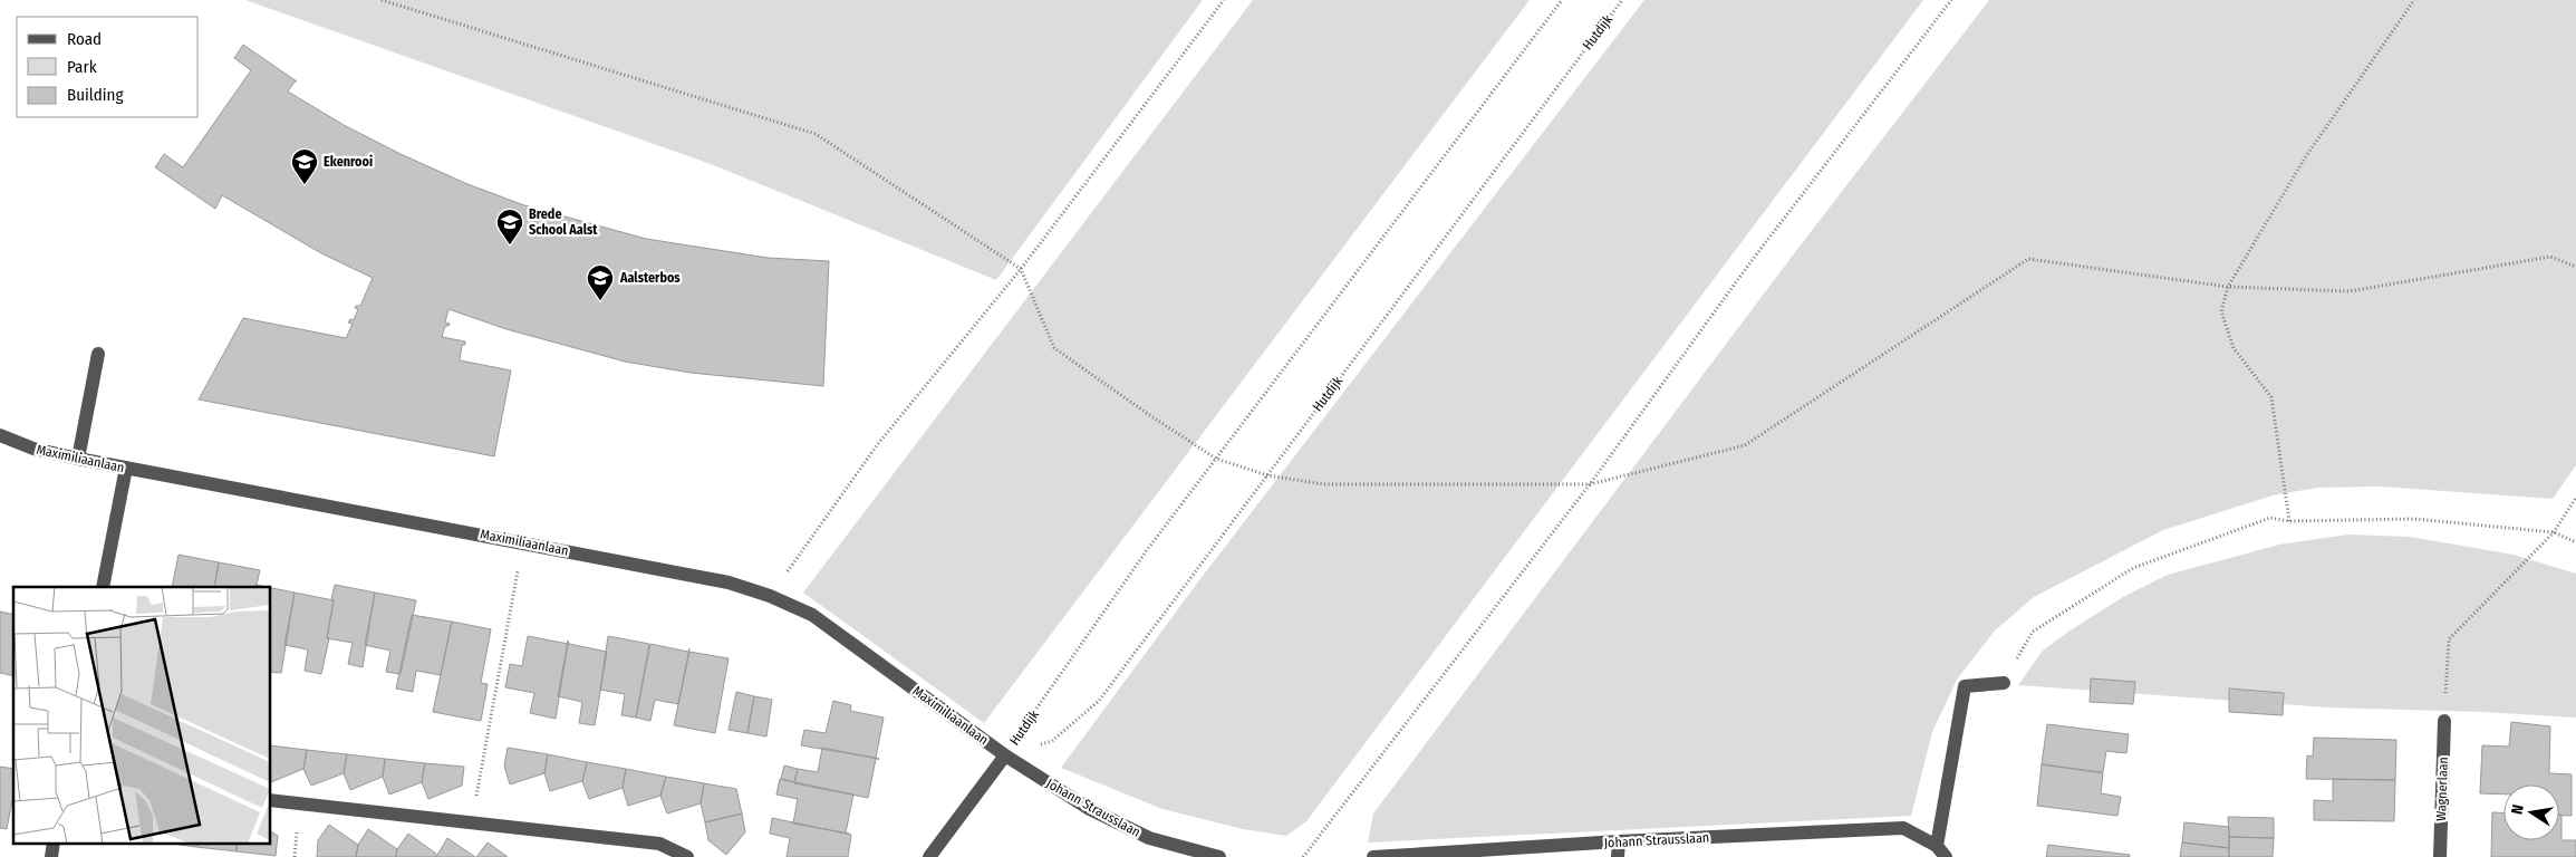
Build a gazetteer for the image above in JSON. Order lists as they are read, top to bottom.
{
  "streets": {
    "street": [
      "Hutdijk",
      "Maximiliaanlaan",
      "Wagnerlaan",
      "Johann Strausslaan"
    ]
  },
  "crossings": [
    ["Hutdijk", "Maximiliaanlaan"],
    ["Hutdijk", "Johann Strausslaan"],
    ["Maximiliaanlaan", "Johann Strausslaan"]
  ],
  "places": {
    "school or university": ["Ekenrooi", "Brede School Aalst", "Aalsterbos"]
  },
  "legend": ["Road", "Park", "Building"],
  "north": "left"
}
